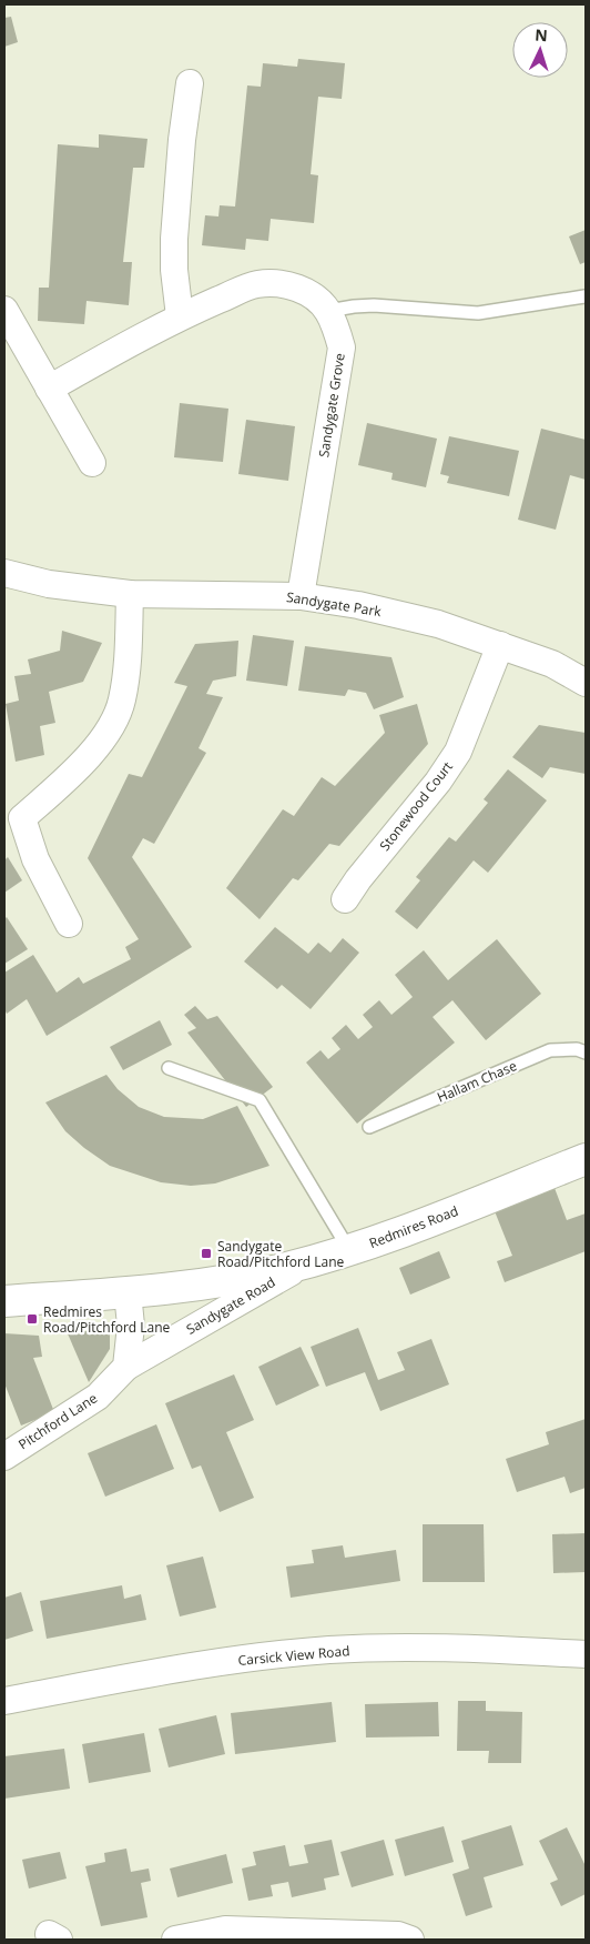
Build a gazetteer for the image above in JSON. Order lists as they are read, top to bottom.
{
  "streets": {
    "street": [
      "Sandygate Grove",
      "Sandygate Park",
      "Stonewood Court",
      "Redmires Road",
      "Sandygate Road",
      "Pitchford Lane",
      "Carsick View Road"
    ],
    "lane": ["Hallam Chase"]
  },
  "crossings": [
    ["Sandygate Grove", "Sandygate Park"],
    ["Sandygate Park", "Stonewood Court"],
    ["Redmires Road", "Sandygate Road"],
    ["Sandygate Road", "Pitchford Lane"]
  ],
  "places": {
    "transit": ["Sandygate Road/Pitchford Lane", "Redmires Road/Pitchford Lane"]
  },
  "north": "top"
}
